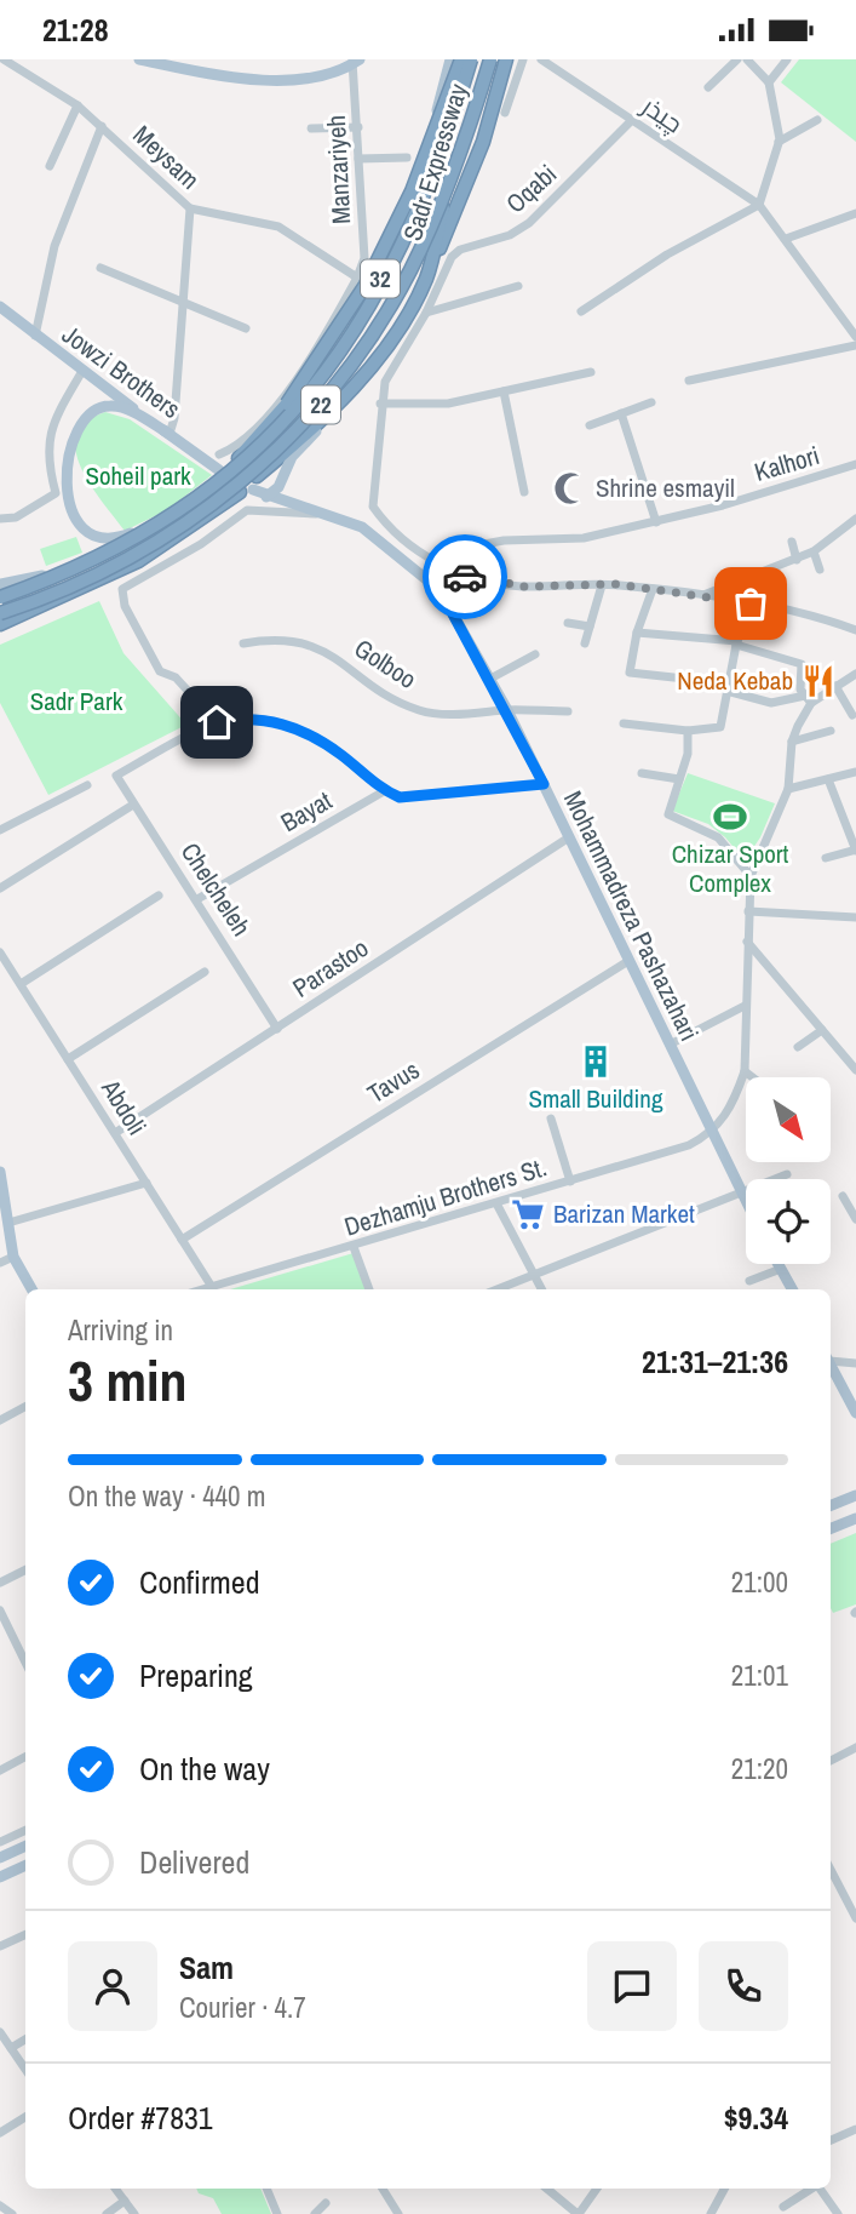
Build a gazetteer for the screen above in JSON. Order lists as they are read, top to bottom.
{
  "streets": {
    "highway": ["Sadr Expressway", "32", "22"],
    "main road": ["Jowzi Brothers", "Mohammadreza Pashazahari"],
    "street": [
      "چیذر",
      "Meysam",
      "Manzariyeh",
      "Oqabi",
      "Kalhori",
      "Golboo",
      "Bayat",
      "Chelcheleh",
      "Parastoo",
      "Tavus",
      "Abdoli",
      "Dezhamju Brothers St."
    ]
  },
  "crossings": [
    ["چیذر", "Oqabi"],
    ["Meysam", "Manzariyeh"],
    ["Sadr Expressway", "Jowzi Brothers"],
    ["Sadr Expressway", "22"],
    ["Sadr Expressway", "Mohammadreza Pashazahari"],
    ["Oqabi", "Kalhori"],
    ["Golboo", "Mohammadreza Pashazahari"],
    ["Bayat", "Chelcheleh"],
    ["Chelcheleh", "Parastoo"],
    ["Mohammadreza Pashazahari", "Parastoo"],
    ["Mohammadreza Pashazahari", "Tavus"],
    ["Mohammadreza Pashazahari", "Dezhamju Brothers St."],
    ["Parastoo", "Abdoli"],
    ["Tavus", "Abdoli"],
    ["Abdoli", "Dezhamju Brothers St."]
  ],
  "parks": ["Soheil park", "Sadr Park"],
  "places": {
    "mosque": ["Shrine esmayil"],
    "restaurant": ["Neda Kebab"],
    "sports": ["Chizar Sport Complex"],
    "building": ["Small Building"],
    "supermarket": ["Barizan Market"]
  },
  "north": "bottom right",
  "page": {
    "status": "21:28",
    "heading": ["3 min", "Arriving in", "21:31–21:36"],
    "panel": [
      "Sam",
      "Courier · 4.7",
      "Order #7831",
      "$9.34"
    ],
    "bar": "On the way · 440 m",
    "list": [
      ["Confirmed", "21:00"],
      ["Preparing", "21:01"],
      ["On the way", "21:20"],
      "Delivered"
    ]
  }
}
